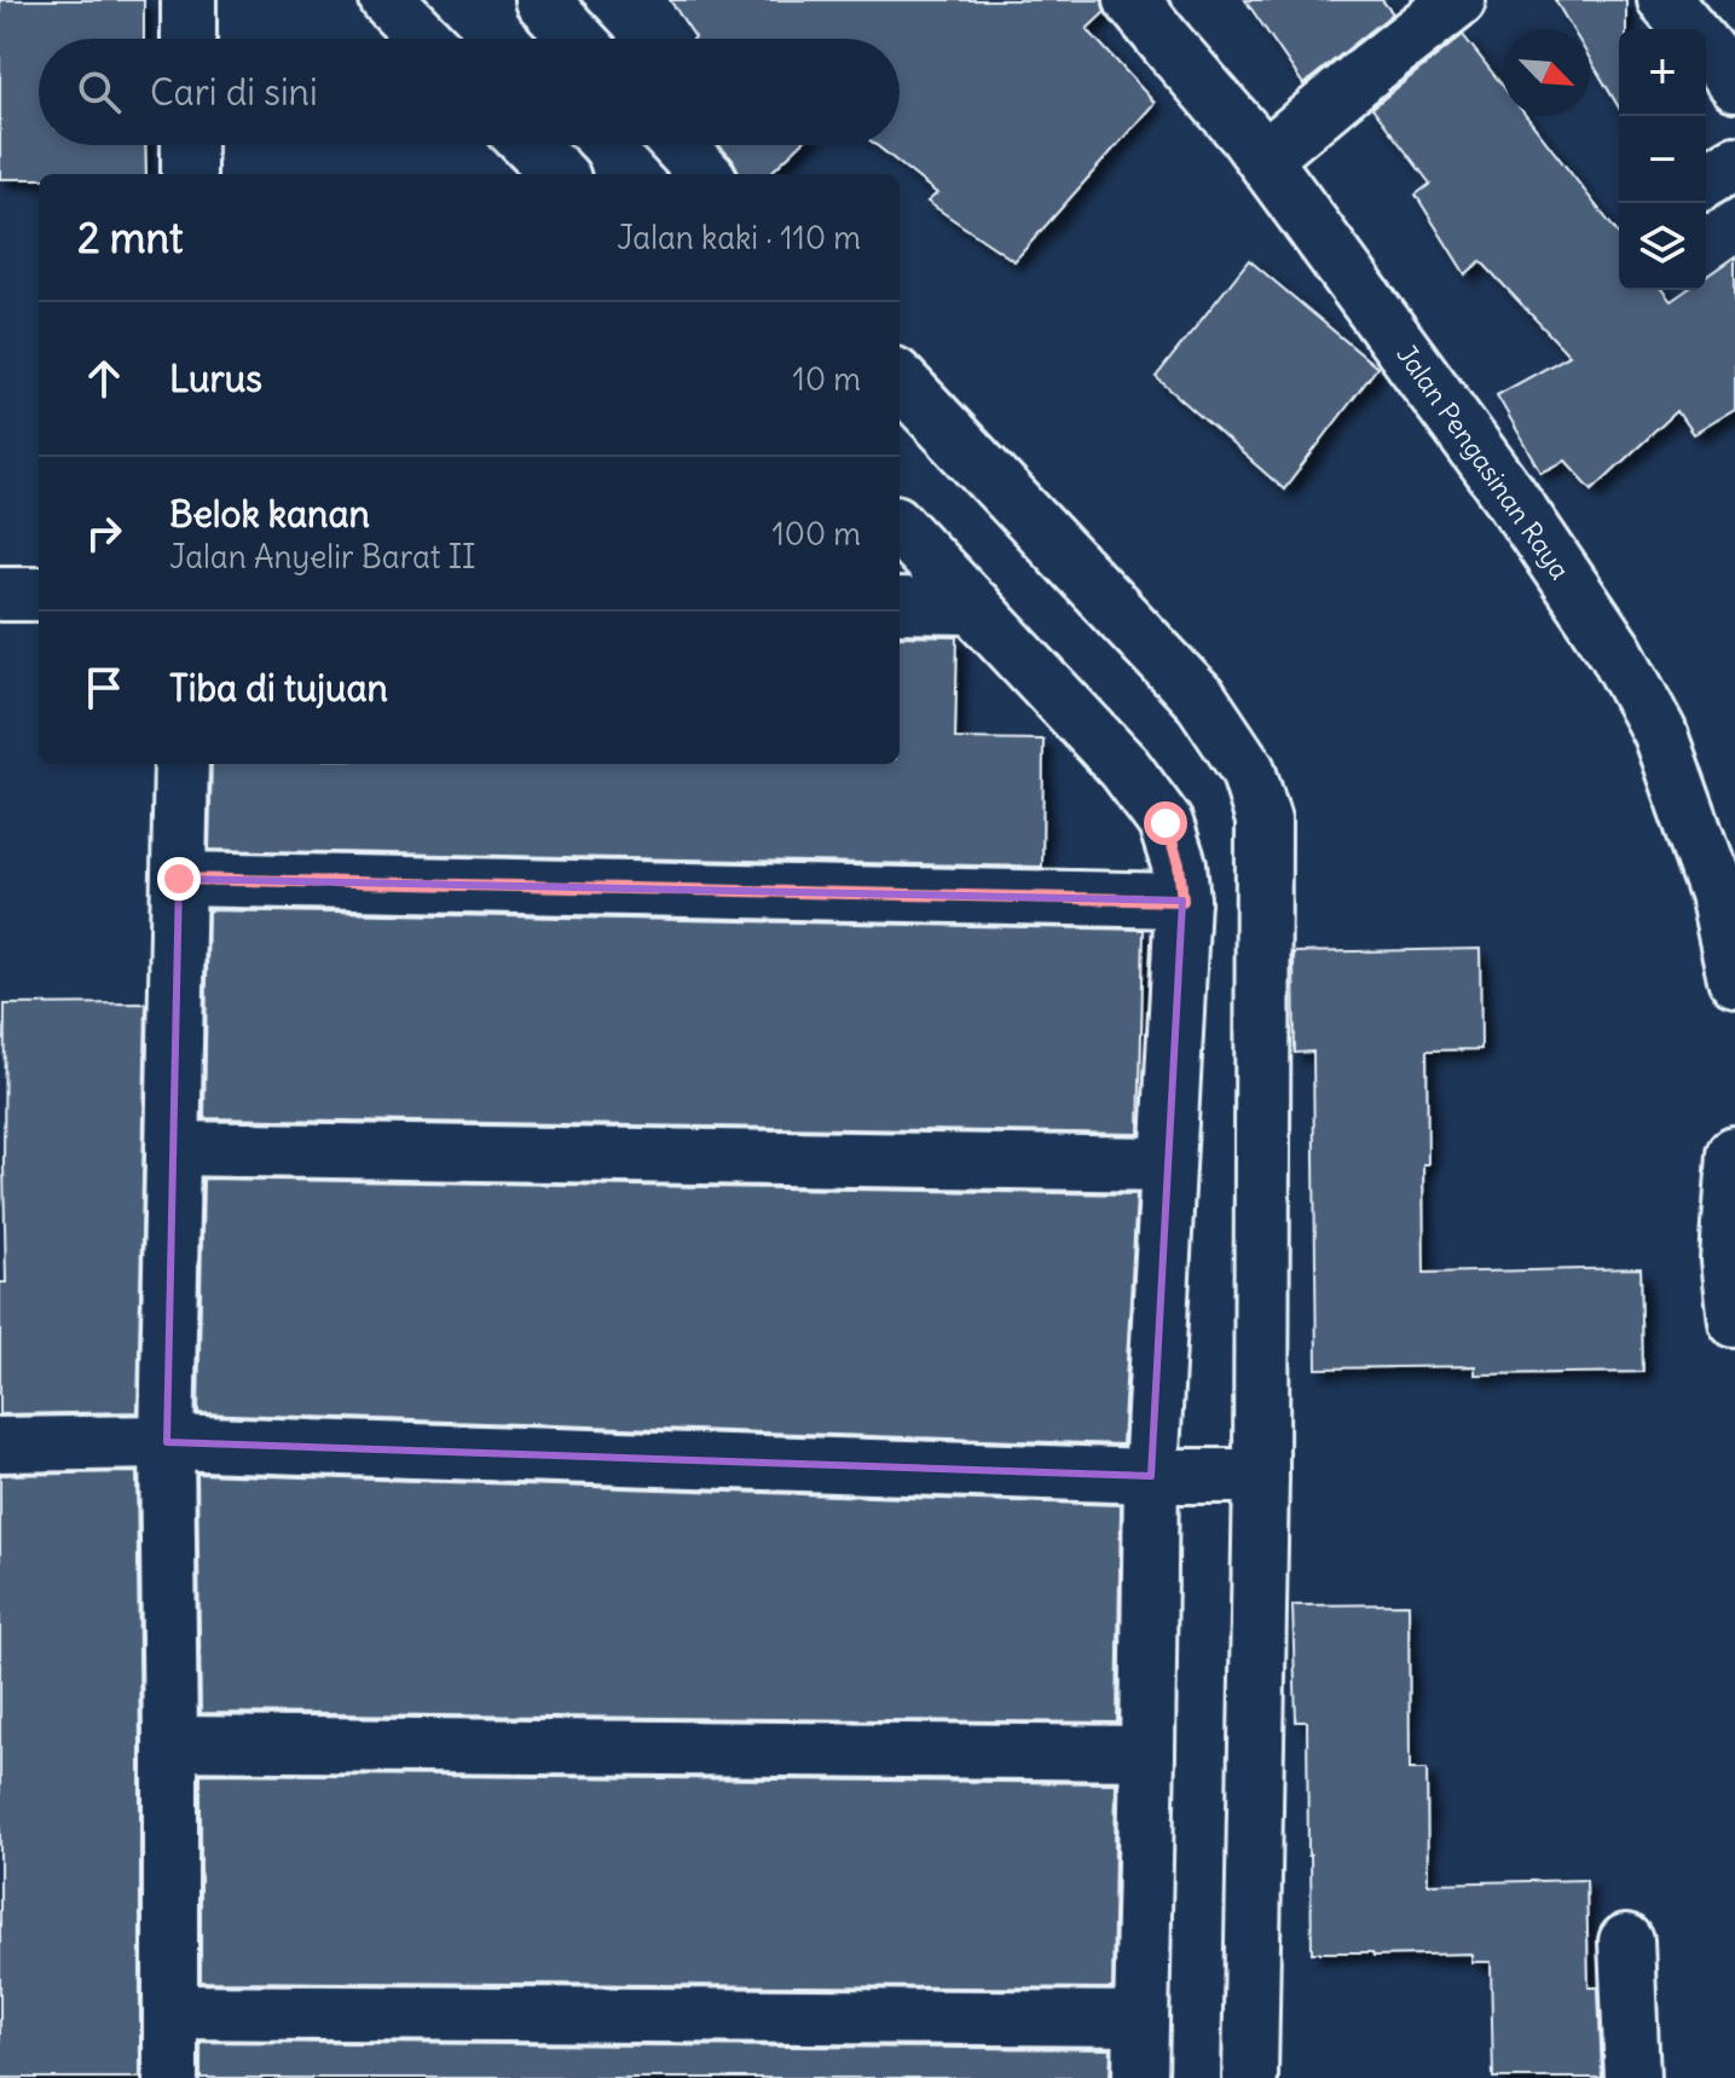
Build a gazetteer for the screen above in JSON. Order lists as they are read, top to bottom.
{
  "streets": {
    "street": ["Jalan Pengasinan Raya"]
  },
  "north": "bottom right",
  "page": {
    "map_buttons": ["+", "−"],
    "search": "Cari di sini",
    "heading": ["2 mnt", "Jalan kaki · 110 m"],
    "list": [
      ["Lurus", "10 m"],
      ["Belok kanan", "Jalan Anyelir Barat II", "100 m"],
      "Tiba di tujuan"
    ]
  }
}
